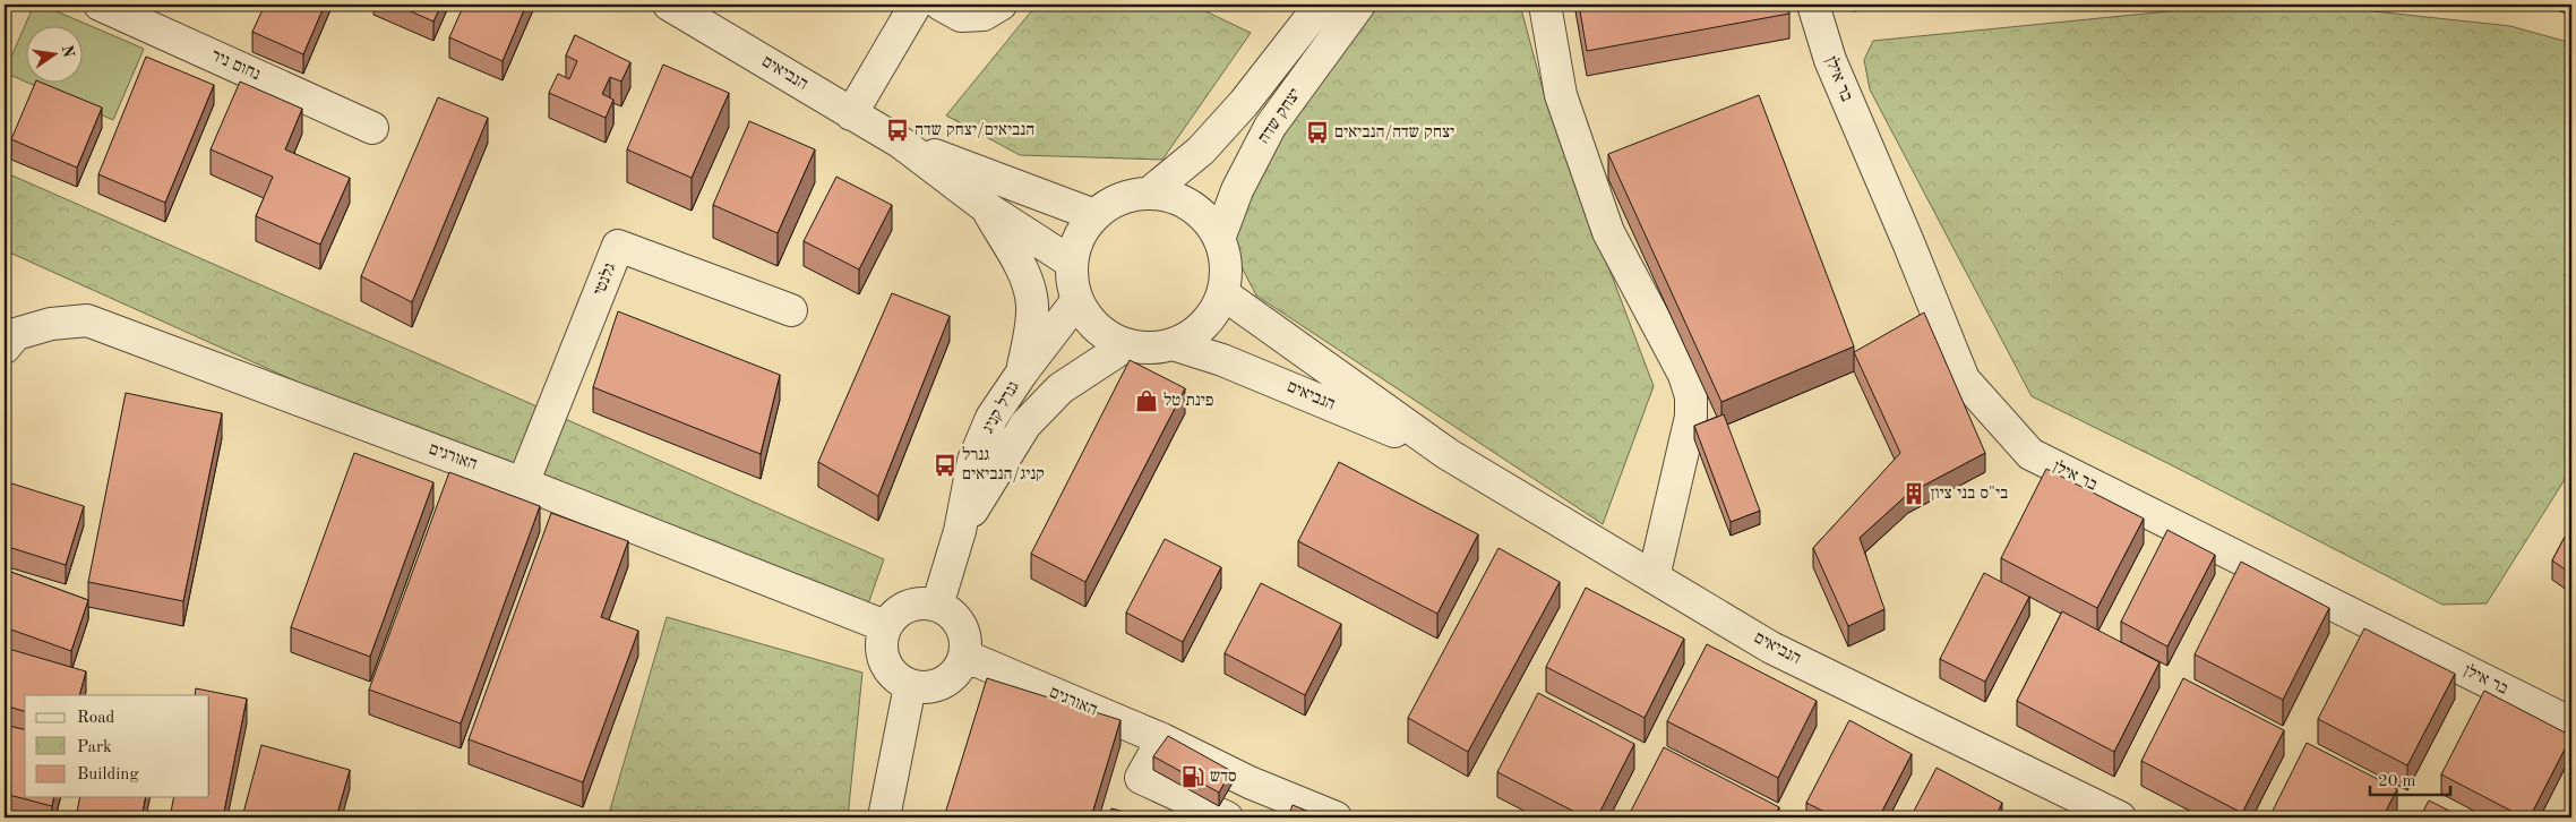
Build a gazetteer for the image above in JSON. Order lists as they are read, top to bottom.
{
  "streets": {
    "street": [
      "נחום ניר",
      "הנביאים",
      "בר אילן",
      "יצחק שדה",
      "גלנטי",
      "גנרל קניג",
      "האורגים"
    ]
  },
  "crossings": [
    ["הנביאים", "יצחק שדה"],
    ["הנביאים", "גנרל קניג"],
    ["יצחק שדה", "גנרל קניג"],
    ["גלנטי", "האורגים"],
    ["גנרל קניג", "האורגים"]
  ],
  "places": {
    "bus stop": ["הנביאים/יצחק שדה", "יצחק שדה/הנביאים", "גנרל קניג/הנביאים"],
    "shop": ["פינת טל"],
    "building": ["בי\"ס בני ציון"],
    "fuel station": ["סדש"]
  },
  "legend": ["Road", "Park", "Building"],
  "scale_bar": "20 m",
  "north": "right"
}
